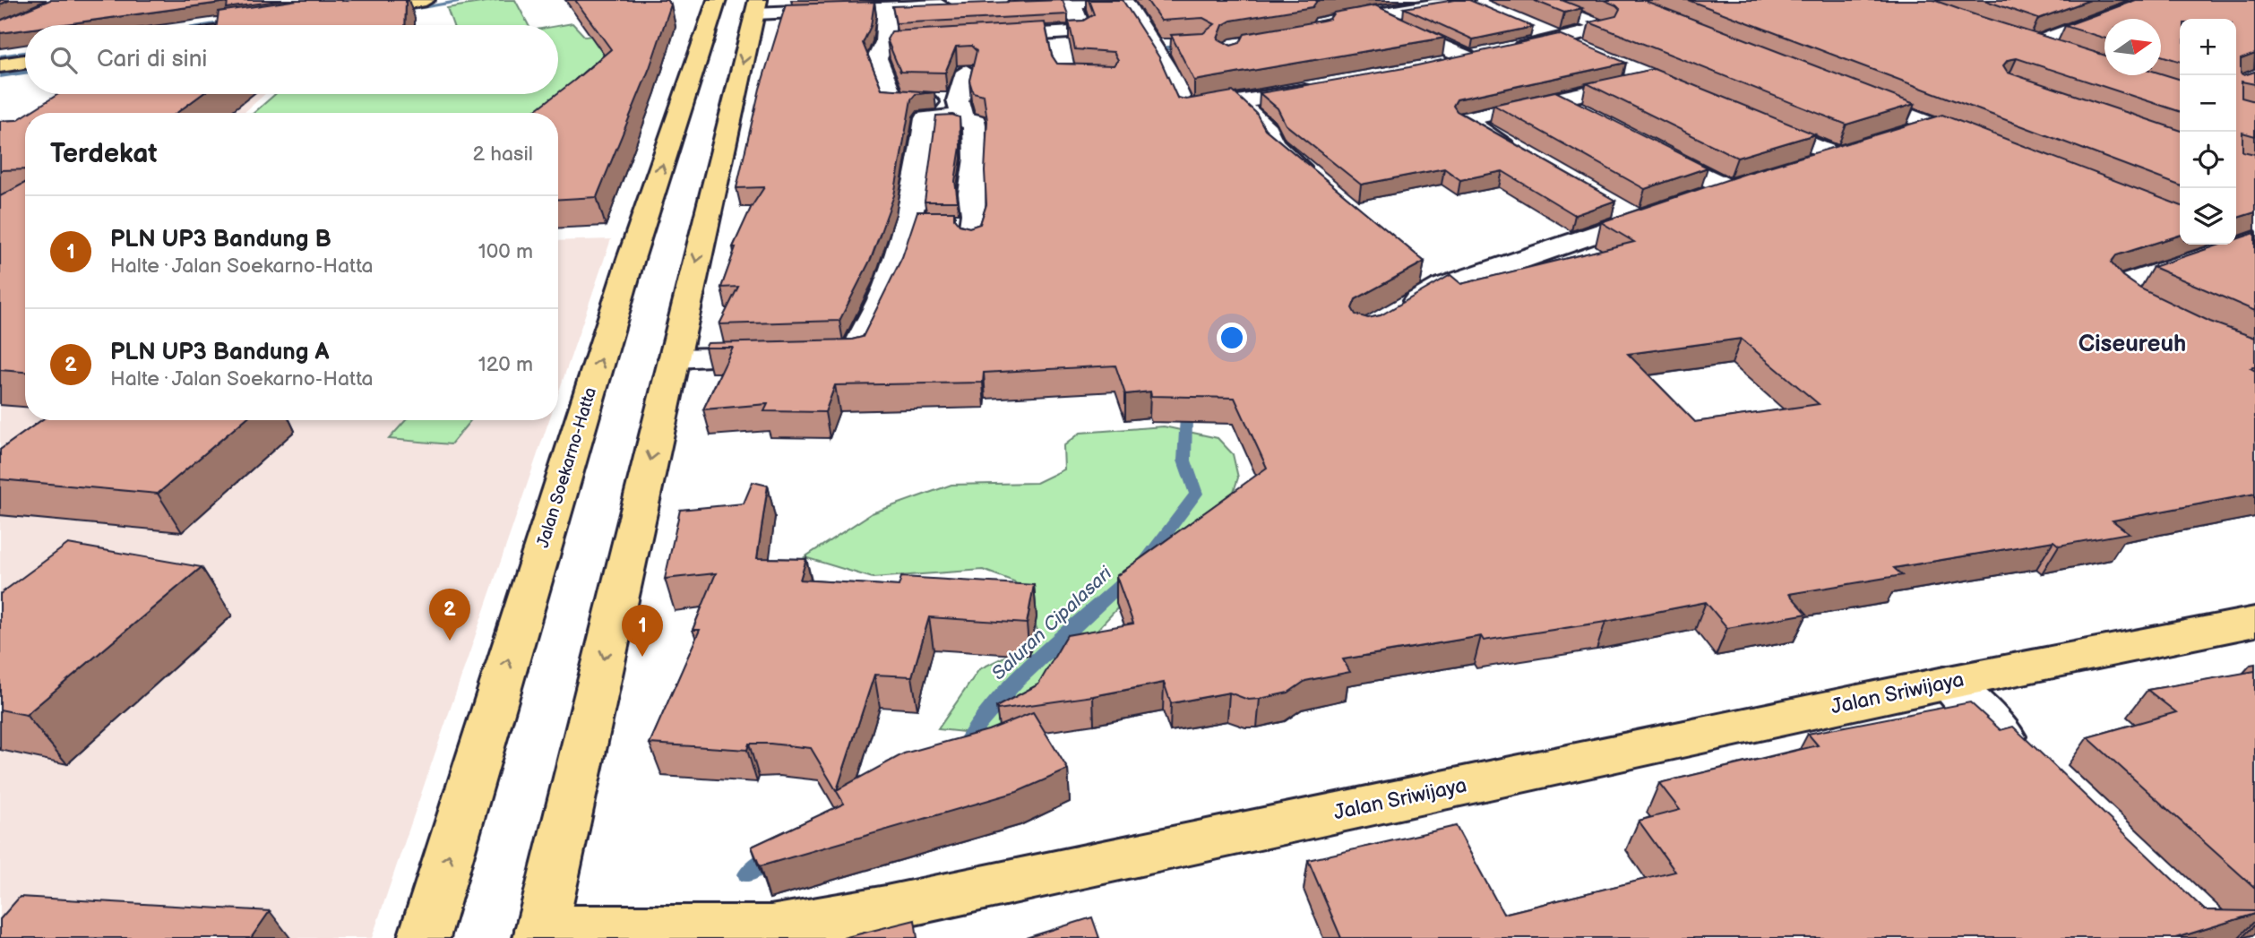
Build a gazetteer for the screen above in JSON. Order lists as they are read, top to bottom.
{
  "streets": {
    "main road": ["Jalan Soekarno-Hatta", "Jalan Sriwijaya"]
  },
  "districts": ["Ciseureuh"],
  "water": ["Saluran Cipalasari"],
  "north": "right",
  "page": {
    "map_buttons": ["+", "−"],
    "search": "Cari di sini",
    "heading": ["Terdekat", "2 hasil"],
    "list": [
      {
        "mark": "1",
        "name": "PLN UP3 Bandung B",
        "note": "Halte · Jalan Soekarno-Hatta",
        "value": "100 m"
      },
      {
        "mark": "2",
        "name": "PLN UP3 Bandung A",
        "note": "Halte · Jalan Soekarno-Hatta",
        "value": "120 m"
      }
    ],
    "pins": ["2", "1"]
  }
}
